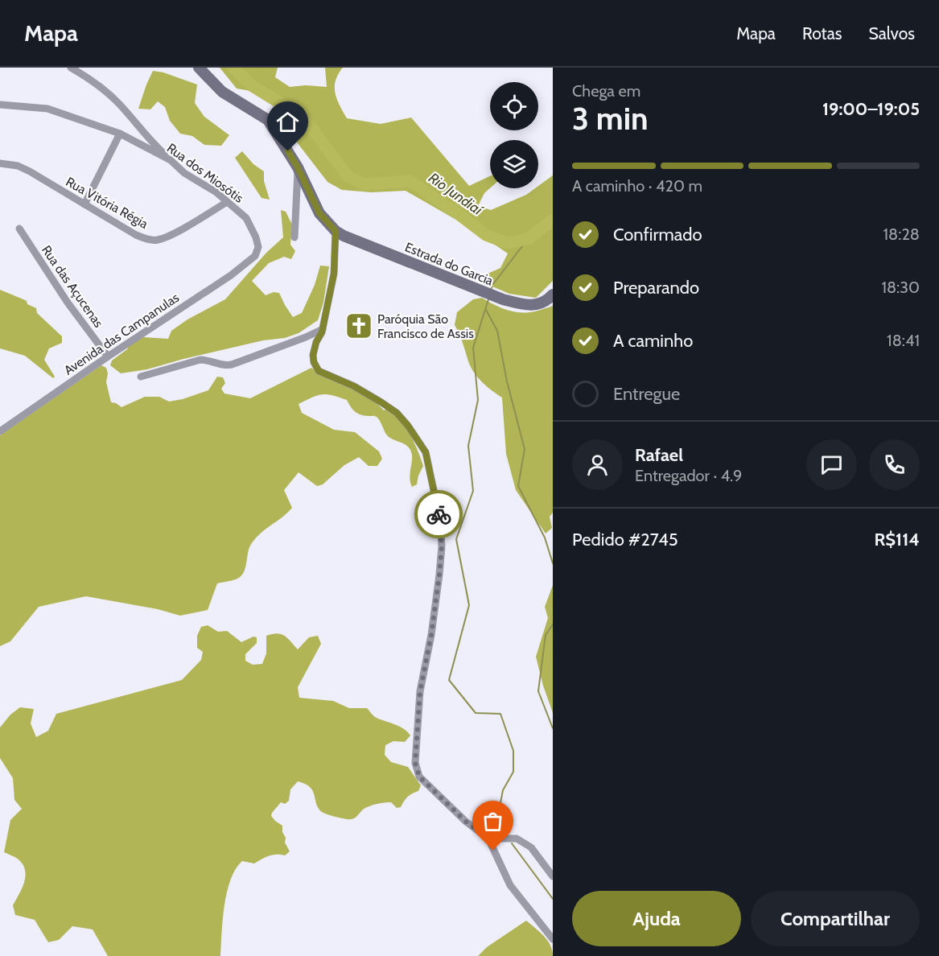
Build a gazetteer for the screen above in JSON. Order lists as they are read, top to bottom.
{
  "streets": {
    "street": [
      "Rua dos Miosótis",
      "Rua Vitória Régia",
      "Estrada do Garcia",
      "Rua das Açucenas",
      "Avenida das Campanulas"
    ]
  },
  "crossings": [
    ["Rua dos Miosótis", "Rua Vitória Régia"],
    ["Rua dos Miosótis", "Avenida das Campanulas"],
    ["Rua das Açucenas", "Avenida das Campanulas"]
  ],
  "water": ["Rio Jundiaí"],
  "places": {
    "church": ["Paróquia São Francisco de Assis"]
  },
  "page": {
    "header": "Mapa",
    "nav": ["Mapa", "Rotas", "Salvos"],
    "heading": ["3 min", "Chega em", "19:00–19:05"],
    "panel": [
      "Rafael",
      "Entregador · 4.9",
      "Pedido #2745",
      "R$114"
    ],
    "bar": "A caminho · 420 m",
    "list": [
      ["Confirmado", "18:28"],
      ["Preparando", "18:30"],
      ["A caminho", "18:41"],
      "Entregue"
    ],
    "buttons": ["Ajuda", "Compartilhar"]
  }
}
